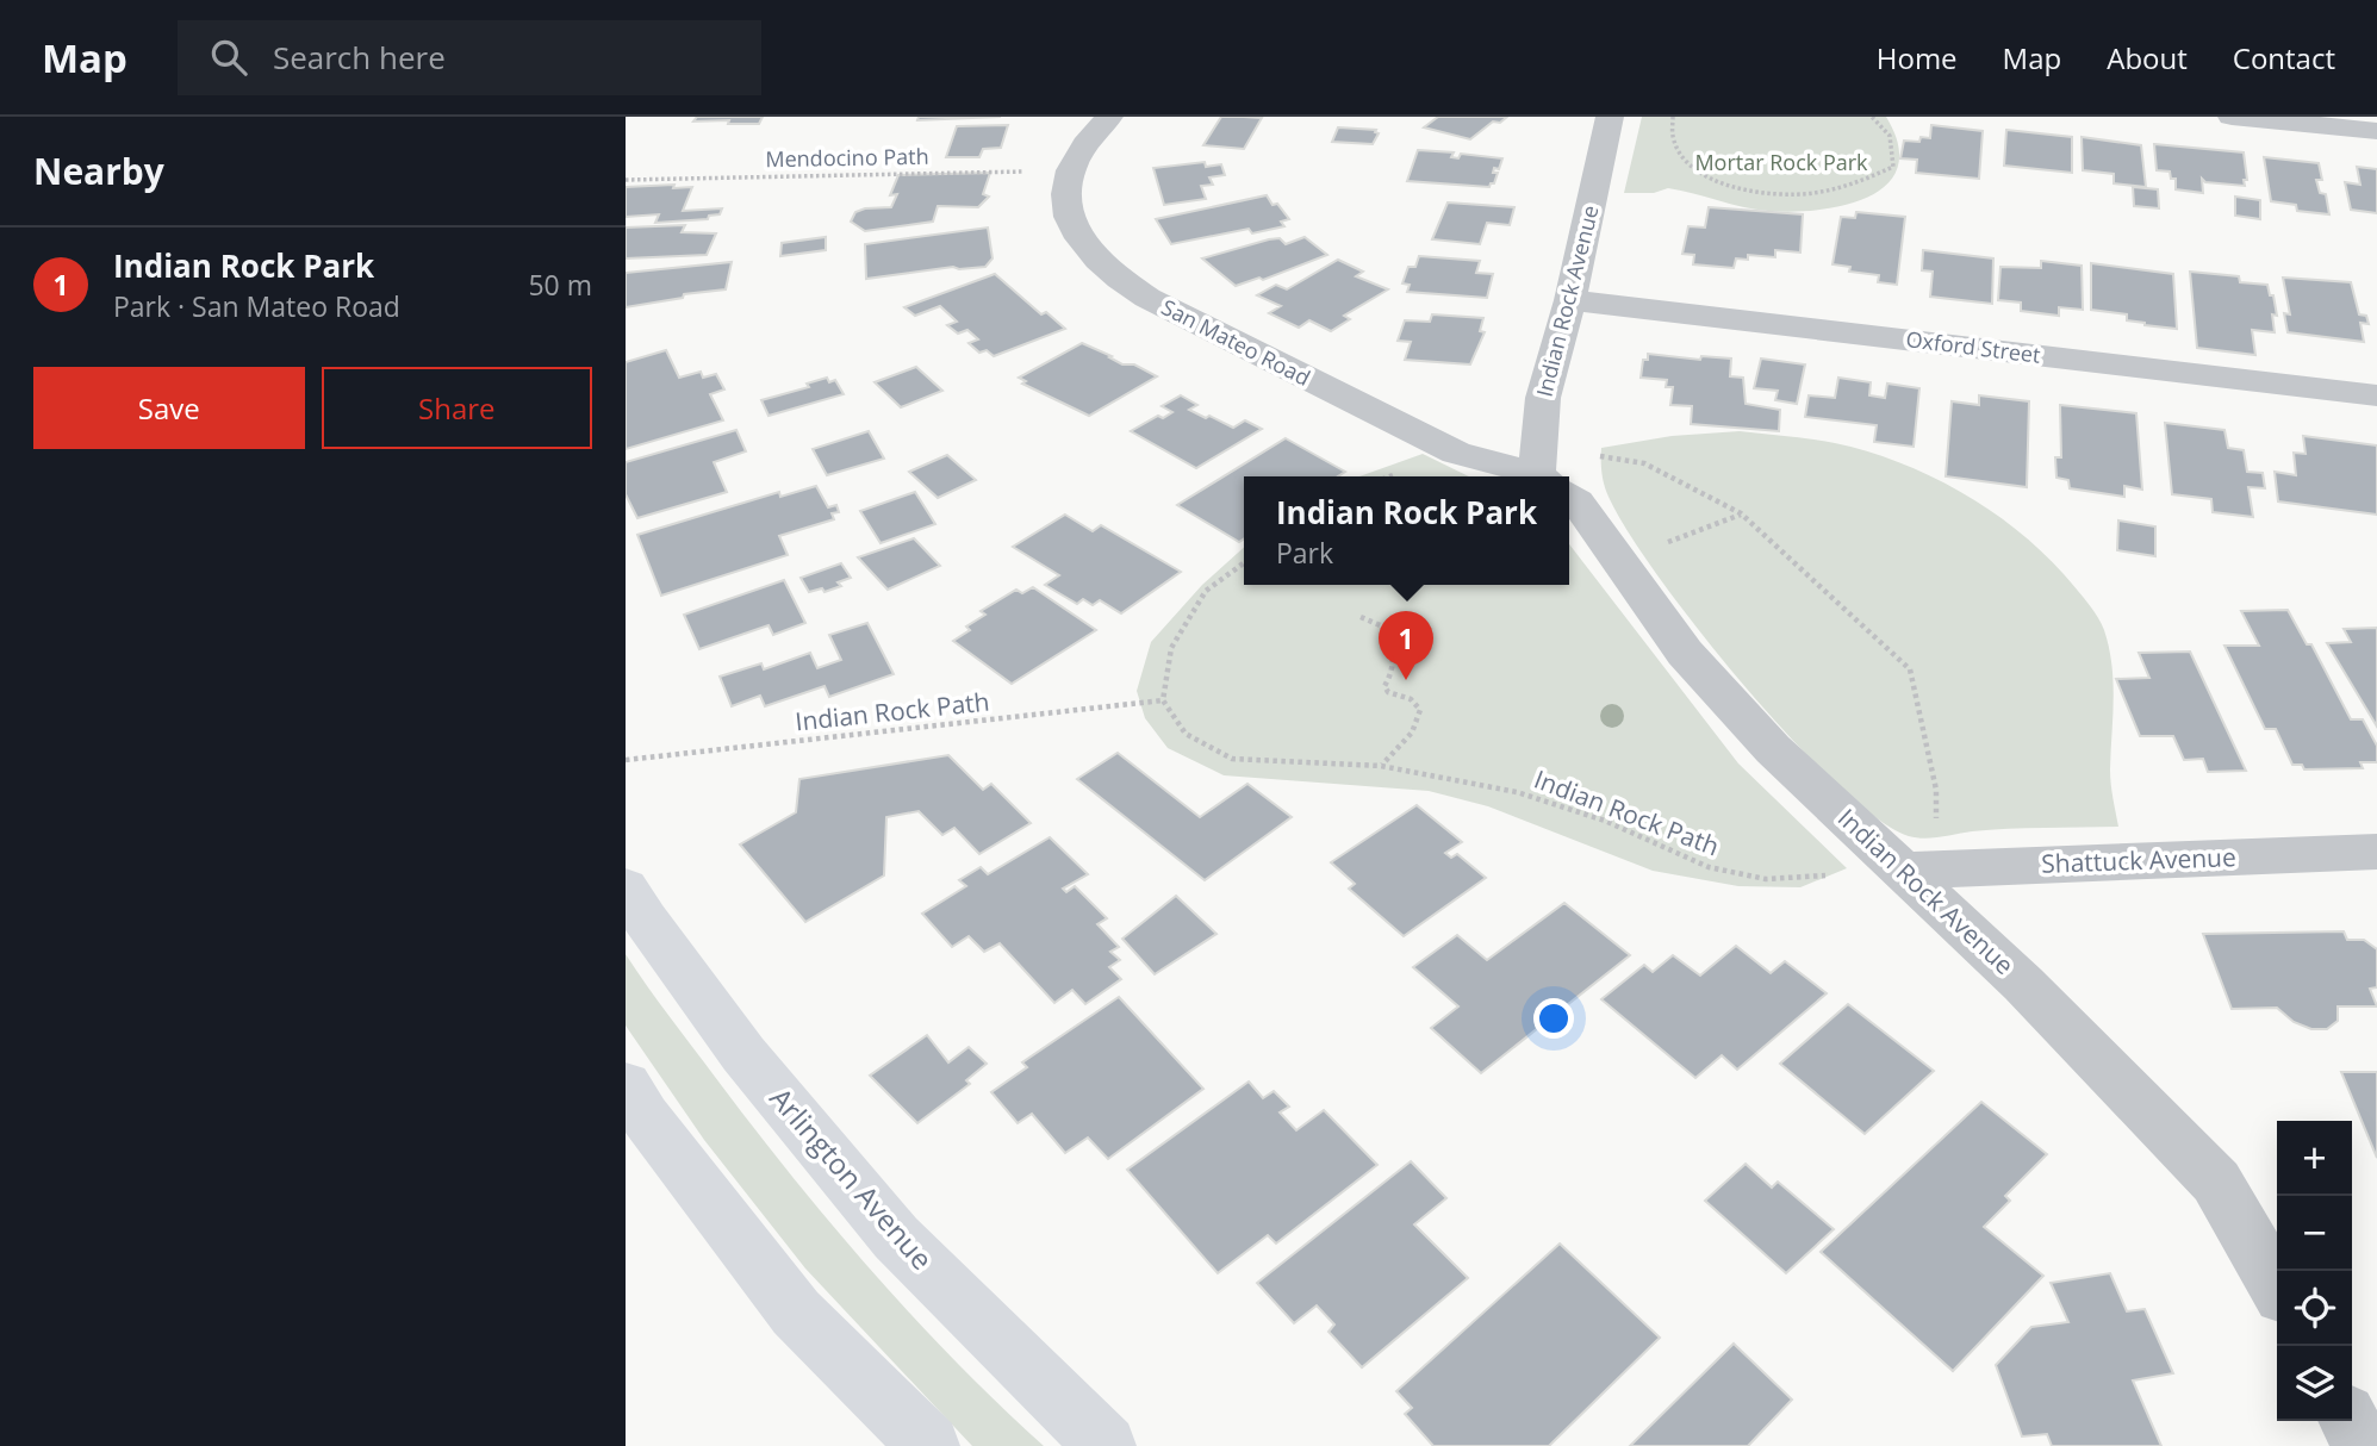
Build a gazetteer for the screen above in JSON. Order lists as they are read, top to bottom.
{
  "streets": {
    "main road": ["Arlington Avenue"],
    "street": [
      "Indian Rock Avenue",
      "San Mateo Road",
      "Oxford Street",
      "Shattuck Avenue"
    ],
    "path": ["Mendocino Path", "Indian Rock Path"]
  },
  "crossings": [
    ["Mendocino Path", "San Mateo Road"],
    ["Indian Rock Avenue", "San Mateo Road"],
    ["Indian Rock Avenue", "Oxford Street"],
    ["Indian Rock Avenue", "Indian Rock Path"],
    ["Indian Rock Avenue", "Shattuck Avenue"],
    ["Indian Rock Path", "Shattuck Avenue"]
  ],
  "parks": ["Mortar Rock Park"],
  "page": {
    "header": "Map",
    "search": "Search here",
    "nav": [
      "Home",
      "Map",
      "About",
      "Contact"
    ],
    "heading": "Nearby",
    "list": [
      {
        "mark": "1",
        "name": "Indian Rock Park",
        "note": "Park · San Mateo Road",
        "value": "50 m"
      }
    ],
    "buttons": ["Save", "Share"],
    "popup": ["Indian Rock Park", "Park"],
    "pins": "1",
    "map_buttons": ["+", "−"]
  }
}
